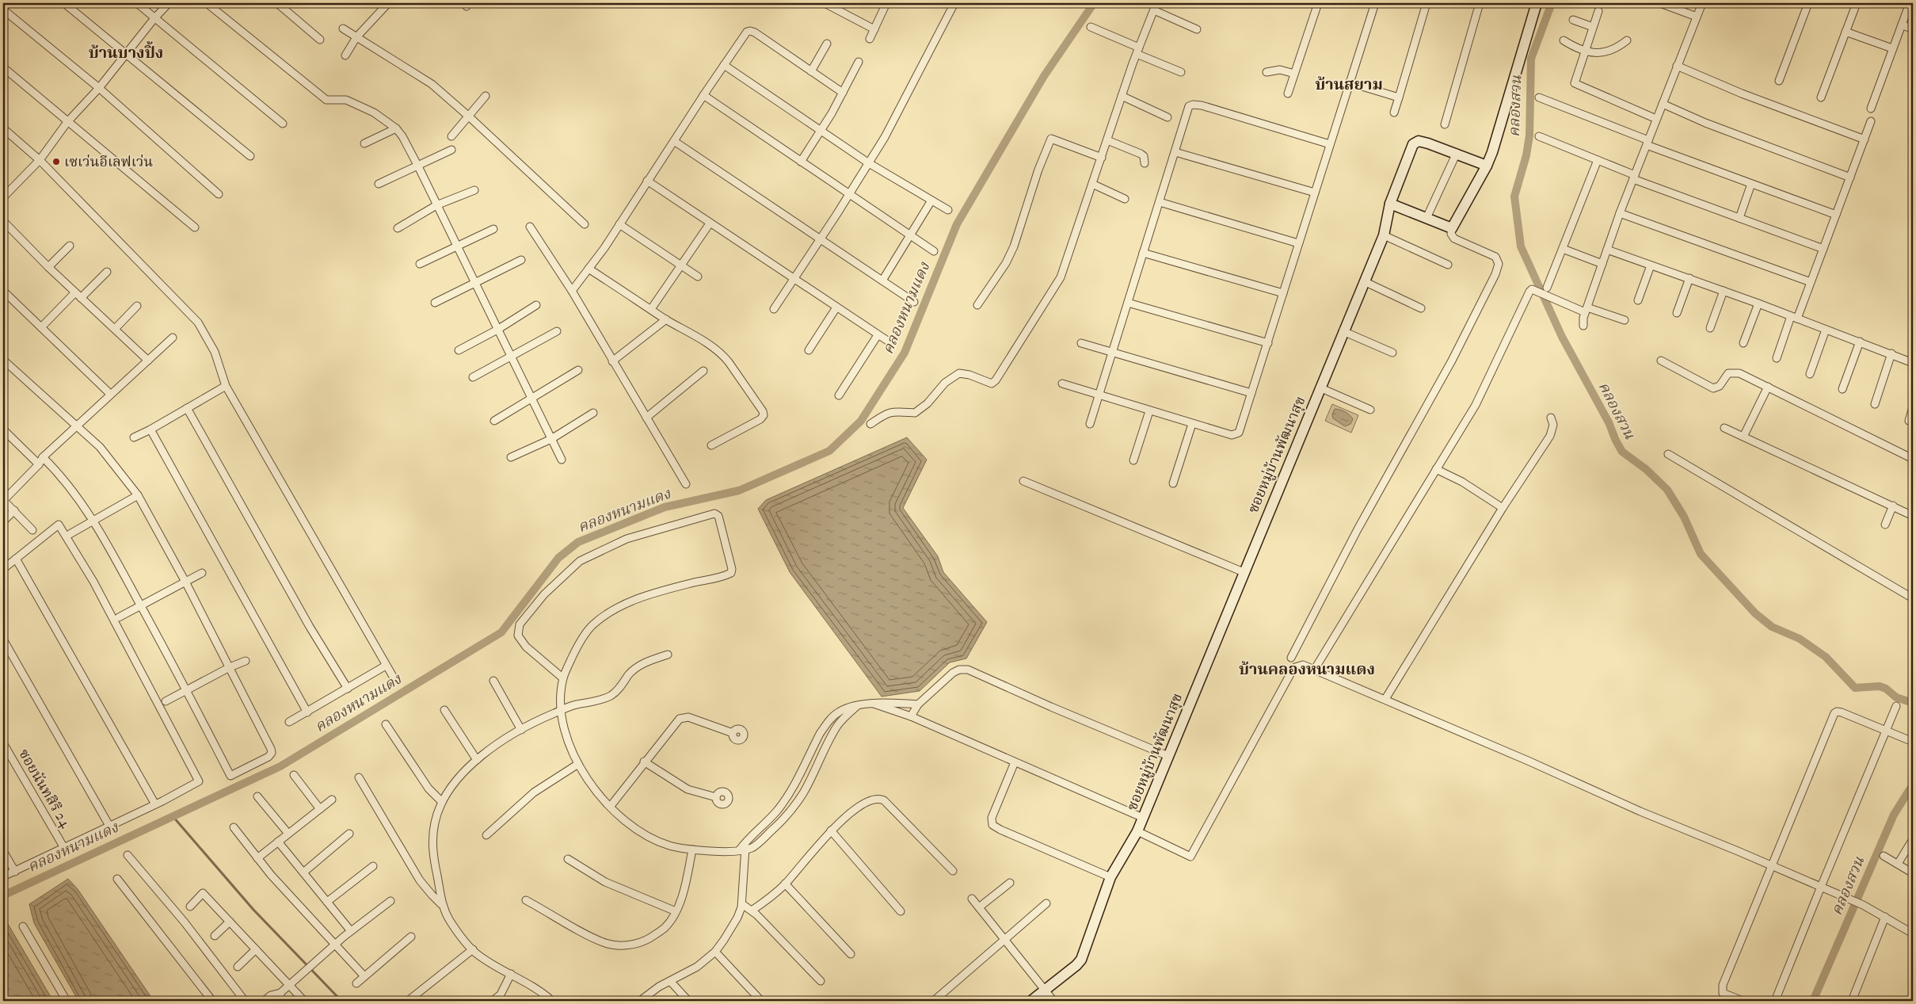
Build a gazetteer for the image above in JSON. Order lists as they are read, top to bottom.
{
  "streets": {
    "street": ["ซอยหมู่บ้านพัฒนาสุข", "ซอยนันทสิริ 24"]
  },
  "districts": ["บ้านบางปิ้ง", "บ้านสยาม", "บ้านคลองหนามแดง"],
  "water": ["คลองสวน", "คลองหนามแดง"],
  "places": ["เซเว่นอีเลฟเว่น"]
}
